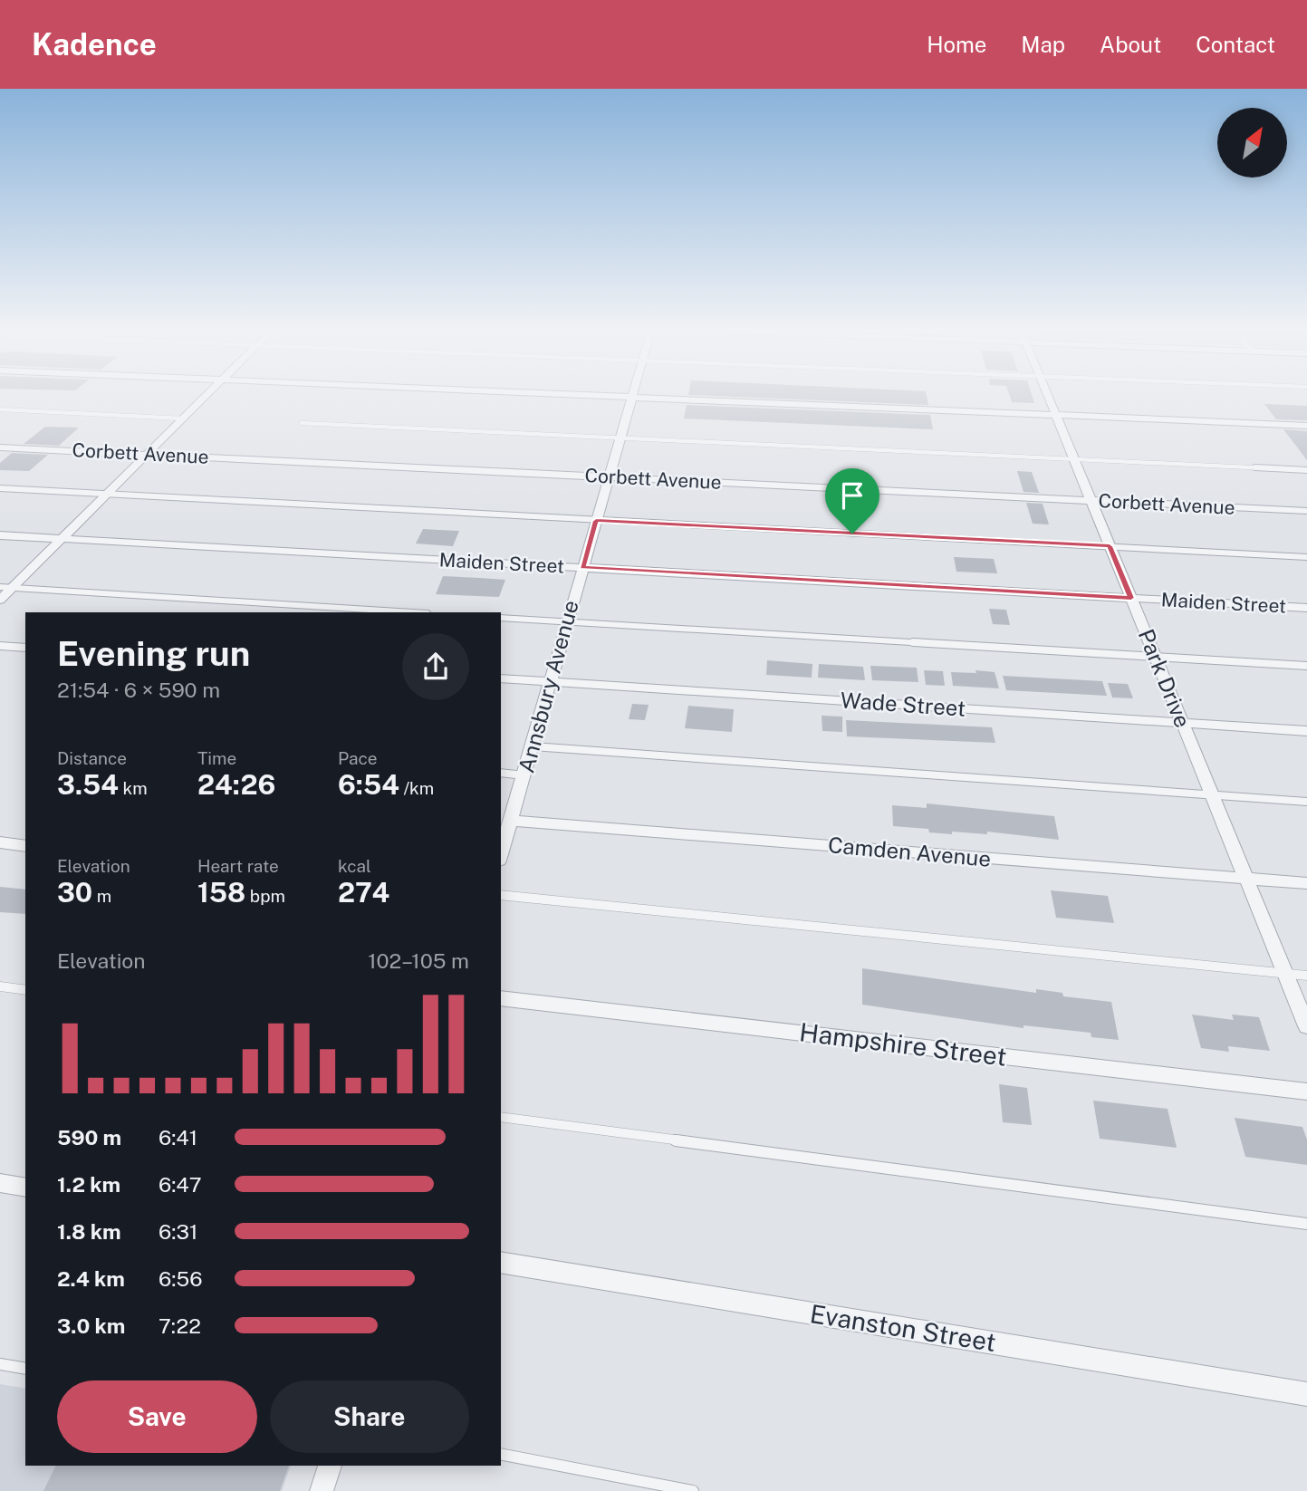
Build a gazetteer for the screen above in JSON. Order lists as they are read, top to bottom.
{
  "streets": {
    "street": [
      "Corbett Avenue",
      "Maiden Street",
      "Park Drive",
      "Annsbury Avenue",
      "Wade Street",
      "Camden Avenue",
      "Hampshire Street",
      "Evanston Street"
    ]
  },
  "crossings": [
    ["Corbett Avenue", "Park Drive"],
    ["Corbett Avenue", "Annsbury Avenue"],
    ["Maiden Street", "Park Drive"],
    ["Maiden Street", "Annsbury Avenue"],
    ["Park Drive", "Wade Street"],
    ["Park Drive", "Camden Avenue"],
    ["Annsbury Avenue", "Wade Street"],
    ["Annsbury Avenue", "Camden Avenue"]
  ],
  "north": "top right",
  "page": {
    "header": "Kadence",
    "nav": [
      "Home",
      "Map",
      "About",
      "Contact"
    ],
    "heading": ["Evening run", "21:54 · 6 × 590 m"],
    "stats": [
      ["Distance", "3.54 km"],
      ["Time", "24:26"],
      ["Pace", "6:54 /km"],
      ["Elevation", "30 m"],
      ["Heart rate", "158 bpm"],
      ["kcal", "274"]
    ],
    "chart": ["Elevation", "102–105 m"],
    "list": [
      {
        "name": "590 m",
        "note": "6:41"
      },
      {
        "name": "1.2 km",
        "note": "6:47"
      },
      {
        "name": "1.8 km",
        "note": "6:31"
      },
      {
        "name": "2.4 km",
        "note": "6:56"
      },
      {
        "name": "3.0 km",
        "note": "7:22"
      }
    ],
    "buttons": ["Save", "Share"]
  }
}
